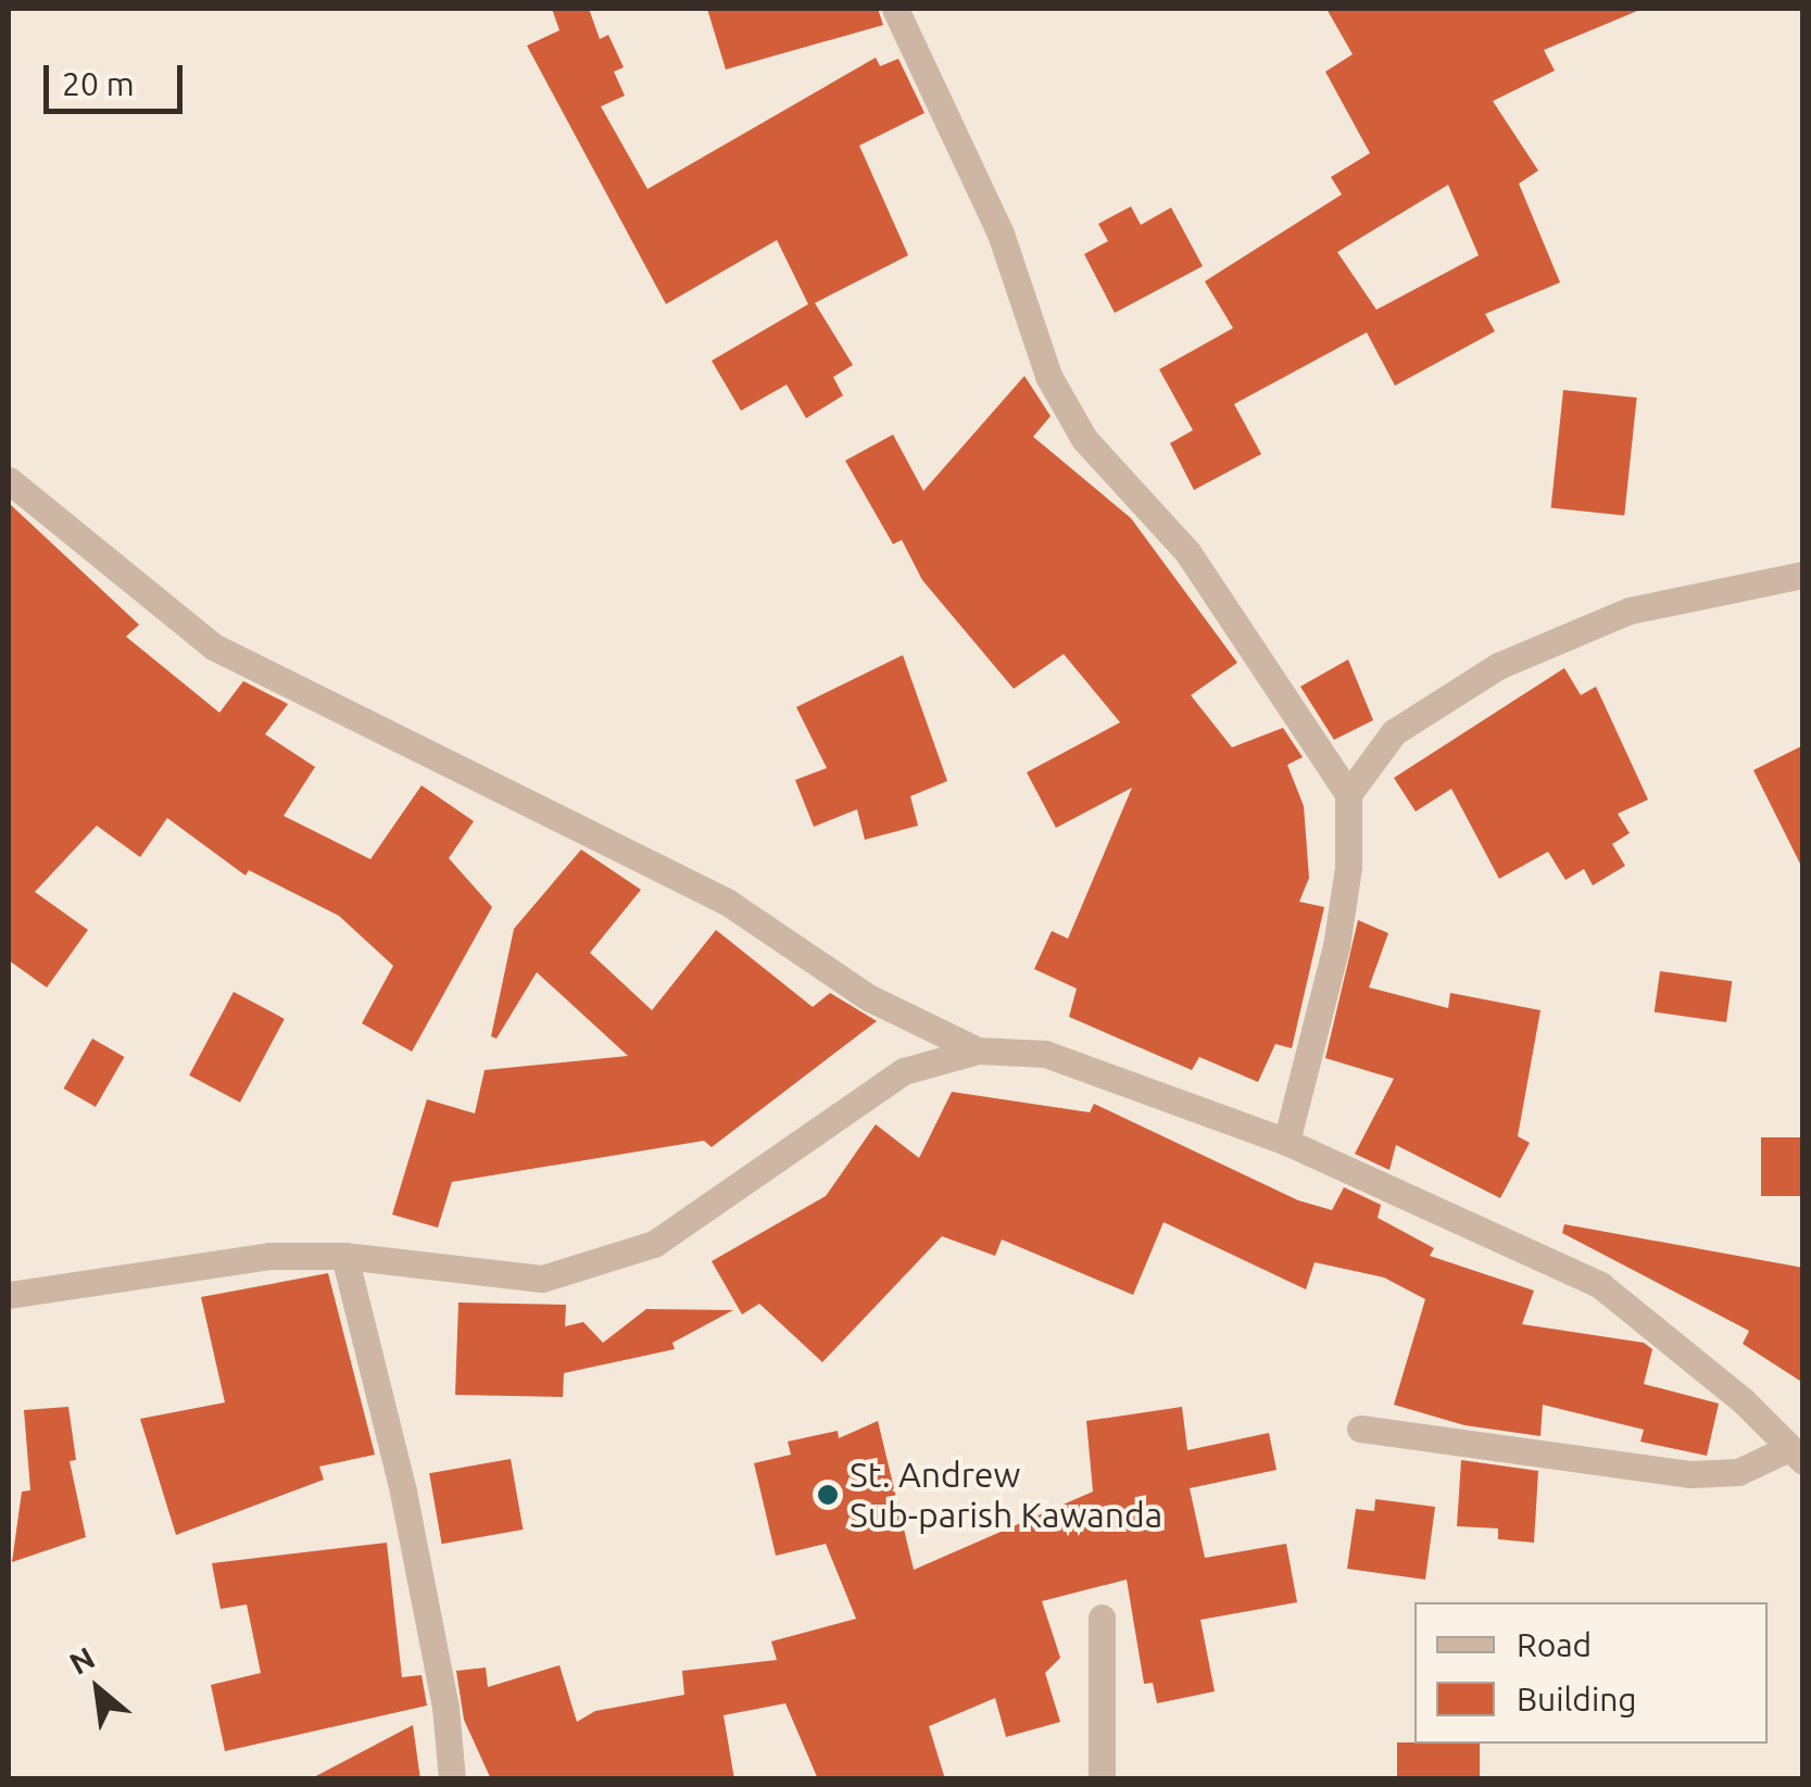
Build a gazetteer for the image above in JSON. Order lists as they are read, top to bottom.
{
  "places": ["St. Andrew Sub-parish Kawanda"],
  "legend": ["Road", "Building"],
  "scale_bar": "20 m",
  "north": "top left"
}
